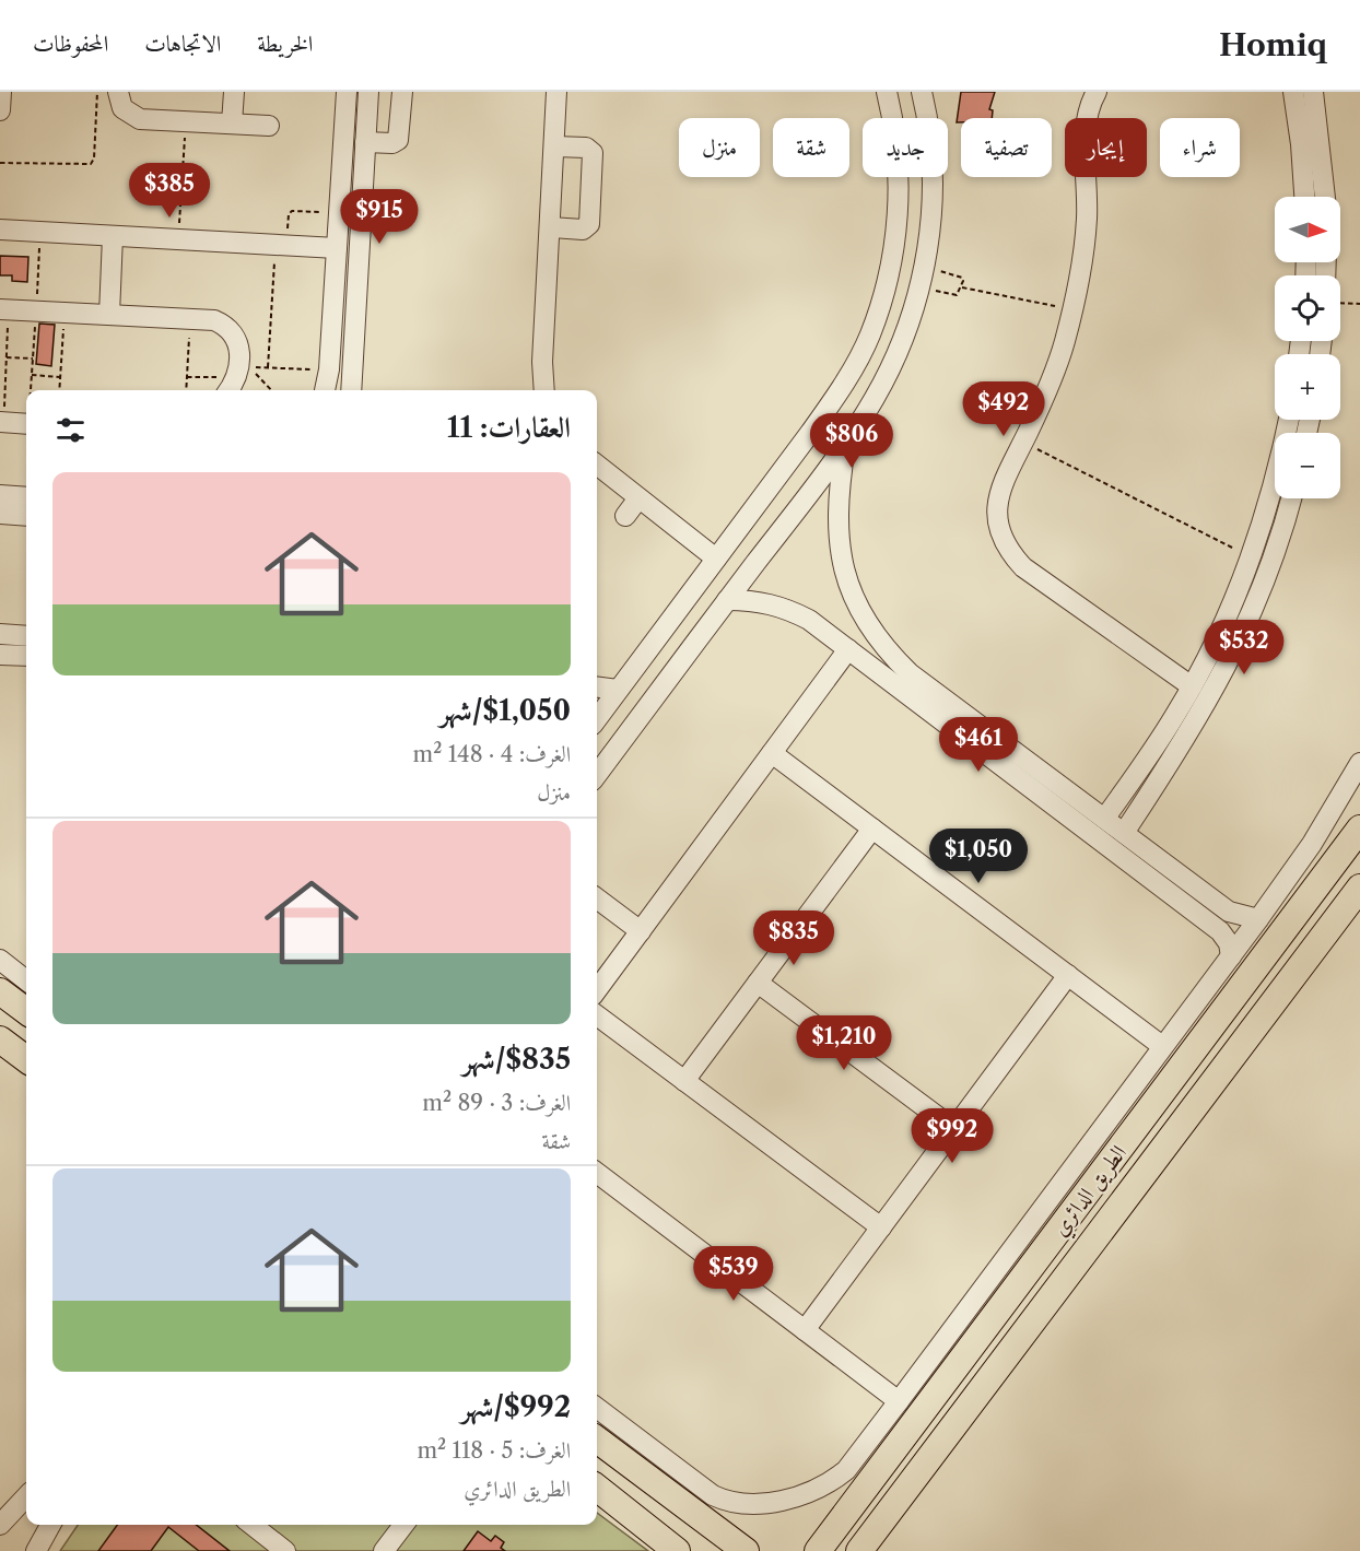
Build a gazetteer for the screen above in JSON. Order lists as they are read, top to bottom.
{
  "streets": {
    "main road": ["الطريق الدائري"]
  },
  "north": "right",
  "page": {
    "header": "Homiq",
    "nav": ["الخريطة", "الاتجاهات", "المحفوظات"],
    "chip": [
      "شراء",
      "إيجار",
      "تصفية",
      "جديد",
      "شقة",
      "منزل"
    ],
    "price": [
      "$385",
      "$915",
      "$492",
      "$806",
      "$532",
      "$461",
      "$1,050",
      "$835",
      "$1,210",
      "$992",
      "$539"
    ],
    "map_buttons": ["+", "−"],
    "heading": "العقارات: 11",
    "list": [
      {
        "name": "$1,050/شهر",
        "note": "الغرف: 4 · 148 m² · منزل"
      },
      {
        "name": "$835/شهر",
        "note": "الغرف: 3 · 89 m² · شقة"
      },
      {
        "name": "$992/شهر",
        "note": "الغرف: 5 · 118 m² · الطريق الدائري"
      }
    ]
  }
}
